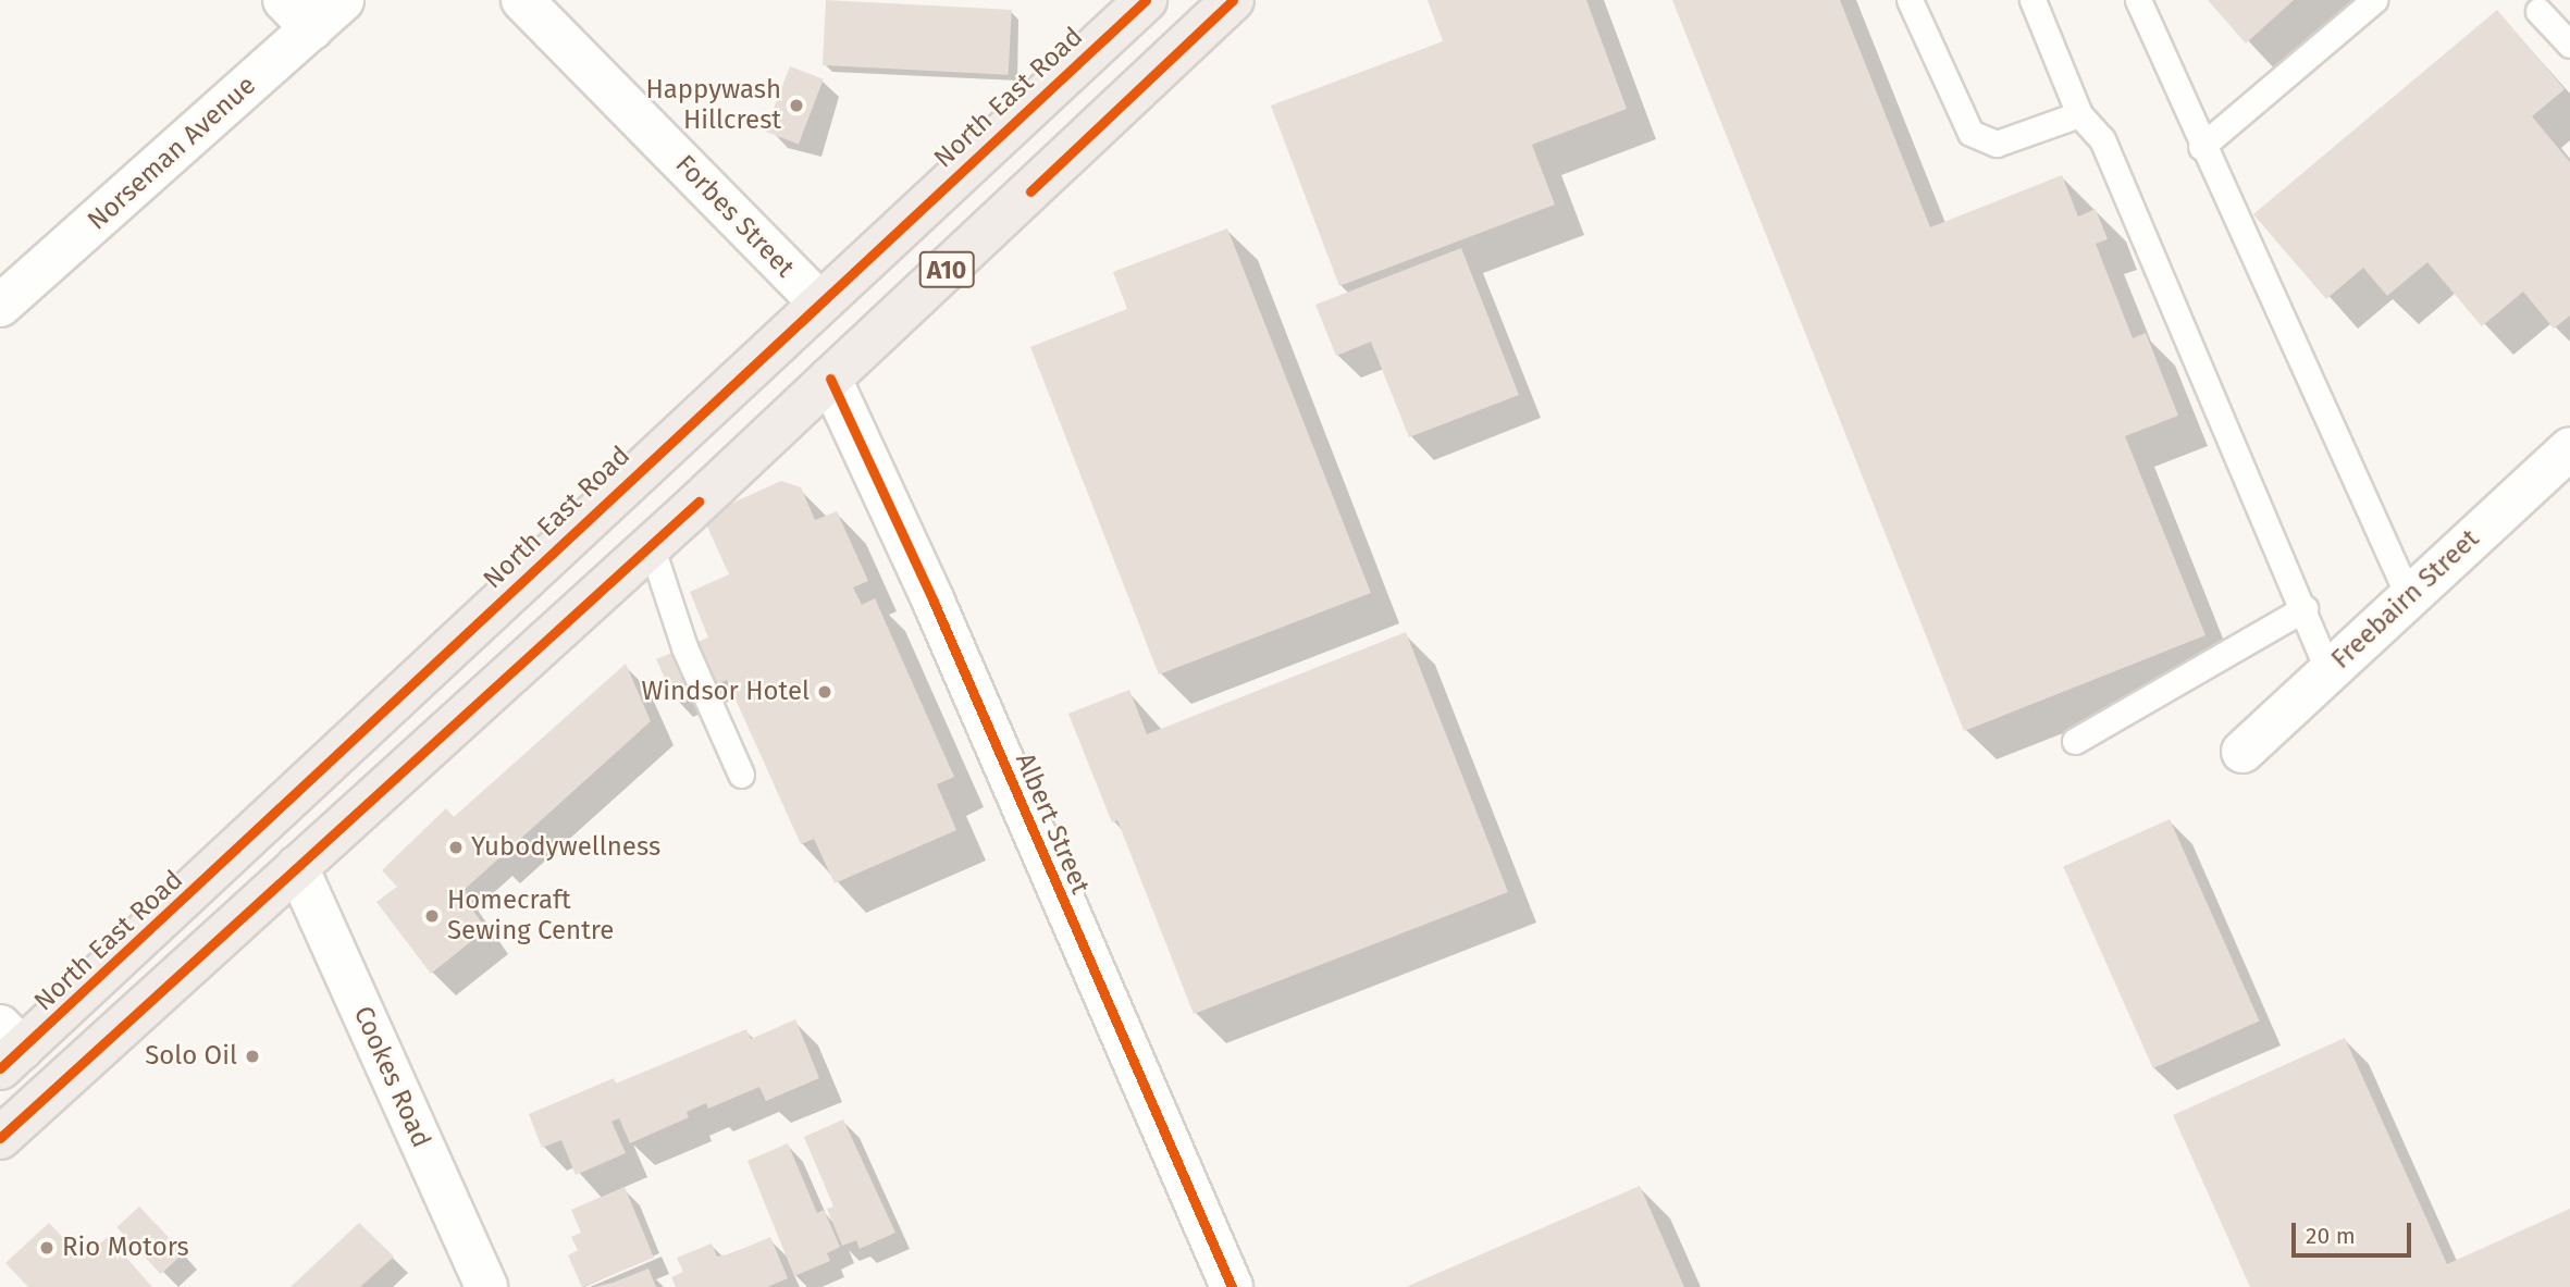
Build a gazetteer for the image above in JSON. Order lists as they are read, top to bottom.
{
  "streets": {
    "highway": ["North East Road", "A10"],
    "street": [
      "Norseman Avenue",
      "Forbes Street",
      "Freebairn Street",
      "Albert Street",
      "Cookes Road"
    ]
  },
  "crossings": [
    ["North East Road", "Forbes Street"],
    ["A10", "Albert Street"],
    ["A10", "Cookes Road"]
  ],
  "places": [
    "Happywash Hillcrest",
    "Windsor Hotel",
    "Yubodywellness",
    "Homecraft Sewing Centre",
    "Solo Oil",
    "Rio Motors"
  ],
  "scale_bar": "20 m"
}
